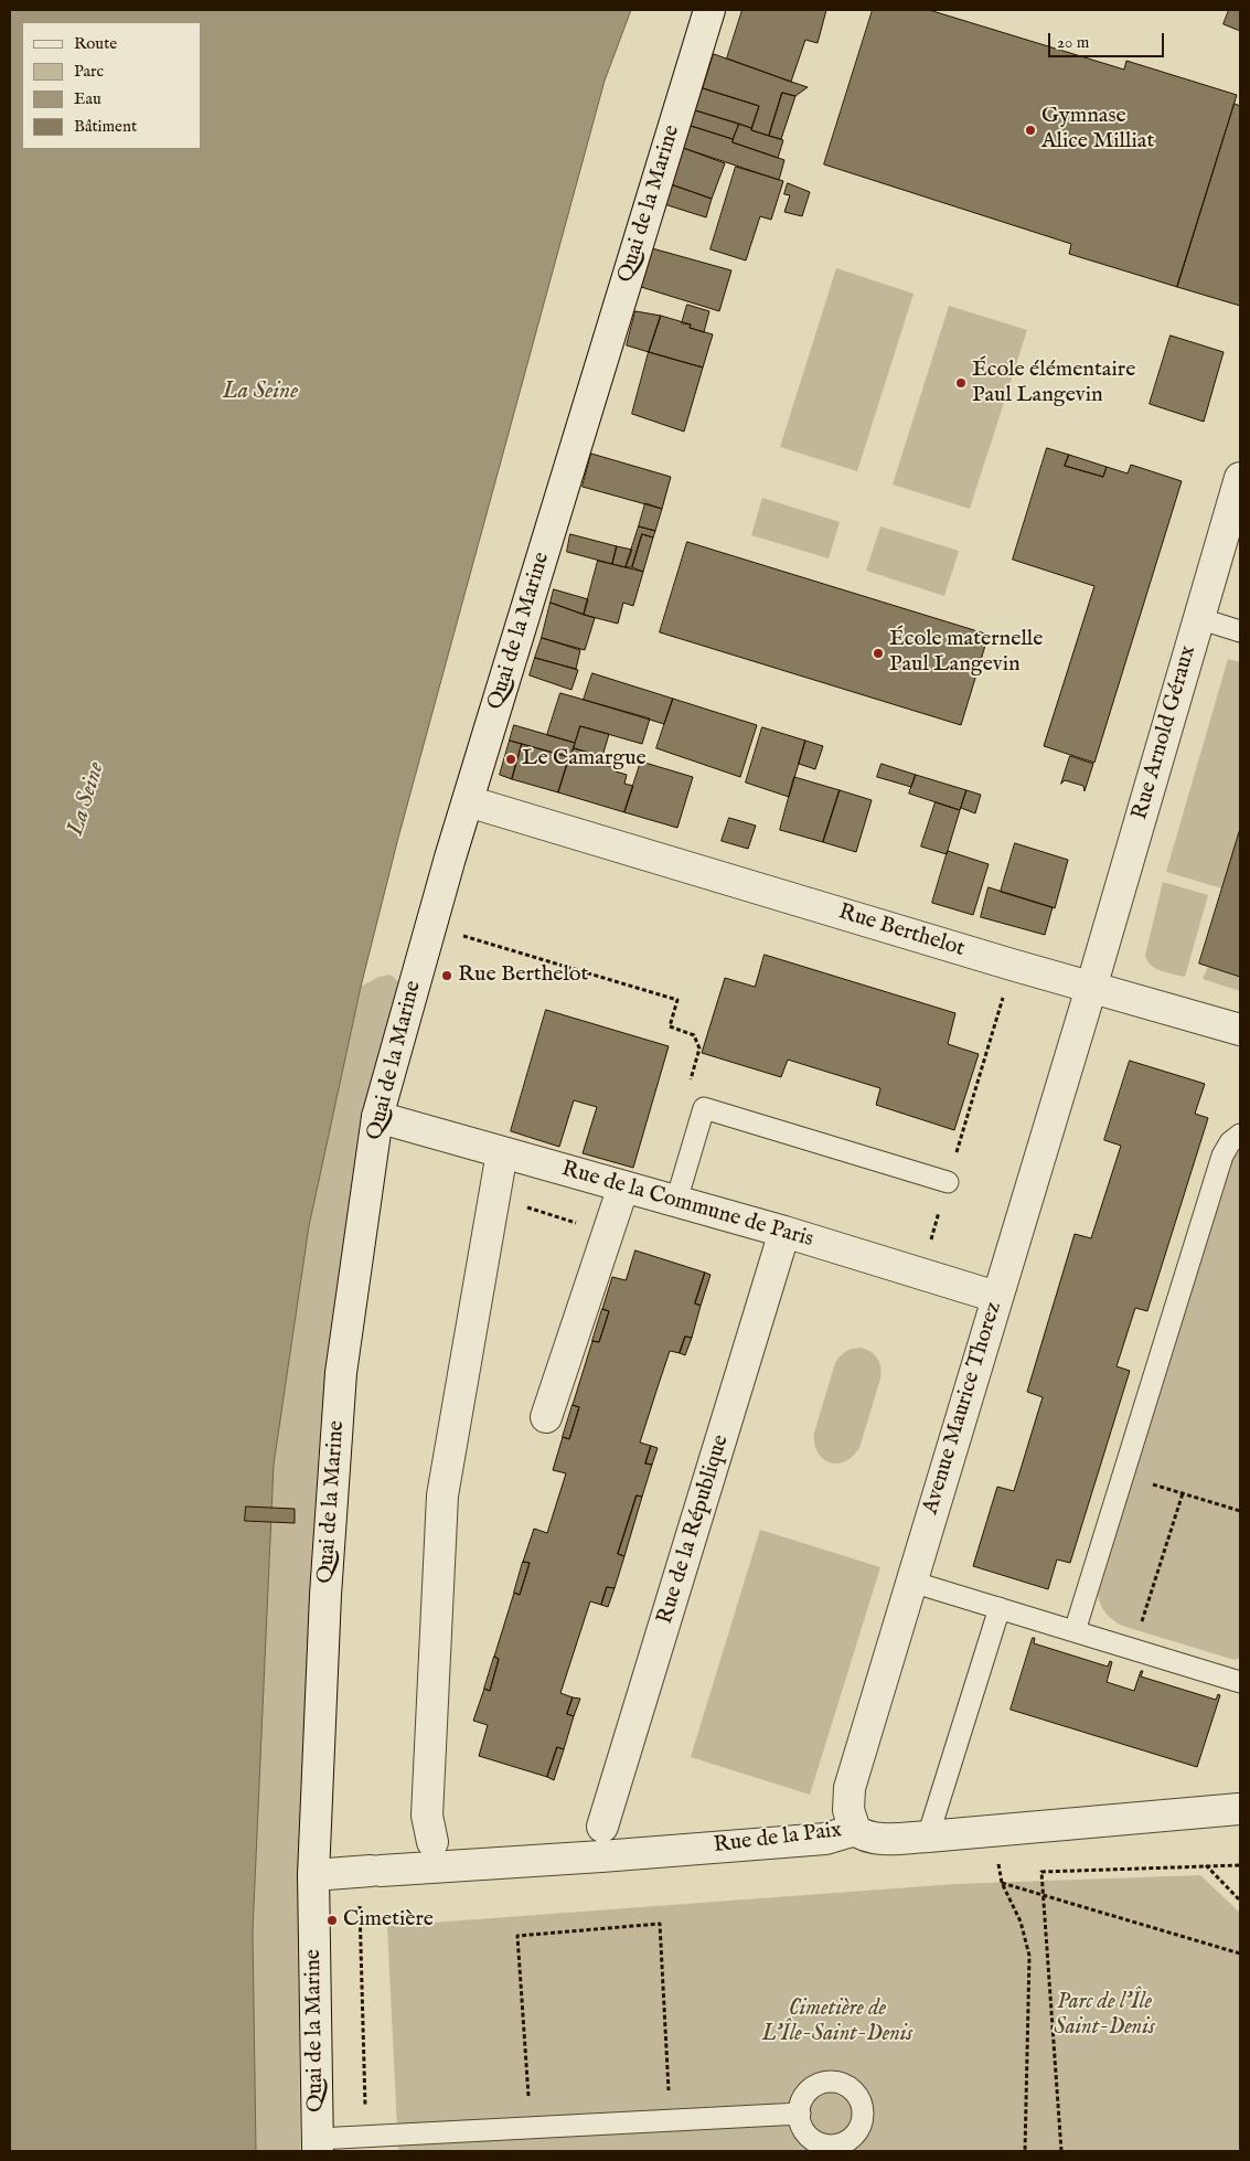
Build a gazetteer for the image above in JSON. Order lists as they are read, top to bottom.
{
  "streets": {
    "street": [
      "Quai de la Marine",
      "Rue Arnold Géraux",
      "Rue Berthelot",
      "Rue de la Commune de Paris",
      "Avenue Maurice Thorez",
      "Rue de la République",
      "Rue de la Paix"
    ]
  },
  "crossings": [
    ["Quai de la Marine", "Rue Berthelot"],
    ["Quai de la Marine", "Rue de la Commune de Paris"],
    ["Quai de la Marine", "Rue de la Paix"],
    ["Rue Arnold Géraux", "Rue Berthelot"],
    ["Rue Arnold Géraux", "Avenue Maurice Thorez"],
    ["Rue Berthelot", "Avenue Maurice Thorez"],
    ["Rue de la Commune de Paris", "Avenue Maurice Thorez"],
    ["Rue de la Commune de Paris", "Rue de la République"],
    ["Avenue Maurice Thorez", "Rue de la Paix"]
  ],
  "water": ["La Seine"],
  "parks": ["Parc de l'Île Saint-Denis", "Cimetière de L'Île-Saint-Denis"],
  "places": [
    "Gymnase Alice Milliat",
    "École élémentaire Paul Langevin",
    "École maternelle Paul Langevin",
    "Le Camargue",
    "Rue Berthelot",
    "Cimetière"
  ],
  "legend": [
    "Route",
    "Parc",
    "Eau",
    "Bâtiment"
  ],
  "scale_bar": "20 m"
}
